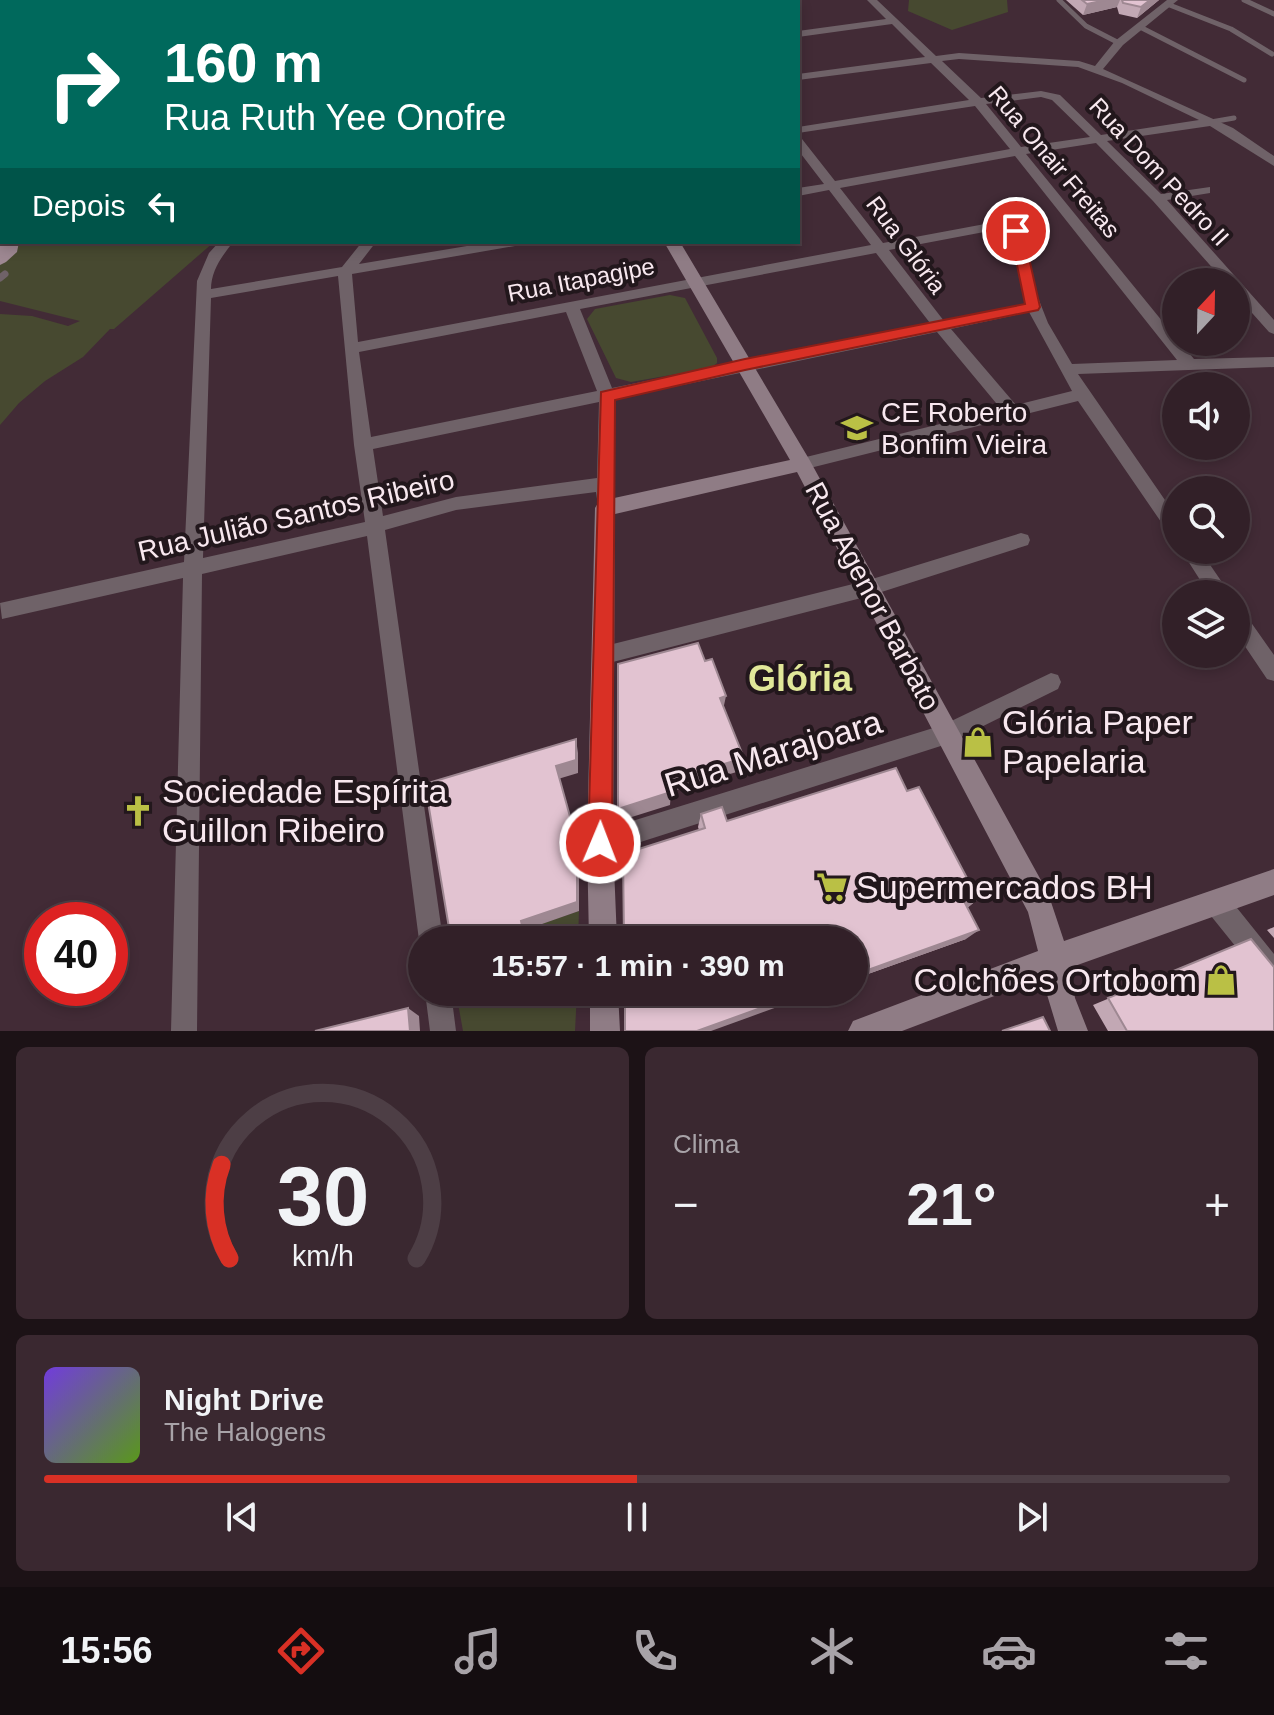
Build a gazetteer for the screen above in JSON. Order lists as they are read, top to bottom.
{
  "streets": {
    "street": [
      "Rua Onair Freitas",
      "Rua Dom Pedro II",
      "Rua Glória",
      "Rua Itapagipe",
      "Rua Julião Santos Ribeiro",
      "Rua Agenor Barbato",
      "Rua Marajoara"
    ]
  },
  "crossings": [
    ["Rua Onair Freitas", "Rua Dom Pedro II"],
    ["Rua Glória", "Rua Itapagipe"],
    ["Rua Glória", "Rua Julião Santos Ribeiro"],
    ["Rua Itapagipe", "Rua Agenor Barbato"],
    ["Rua Julião Santos Ribeiro", "Rua Agenor Barbato"],
    ["Rua Agenor Barbato", "Rua Marajoara"]
  ],
  "districts": ["Glória"],
  "places": {
    "school or university": ["CE Roberto Bonfim Vieira"],
    "shop": ["Glória Paper Papelaria", "Colchões Ortobom"],
    "church": ["Sociedade Espírita Guillon Ribeiro"],
    "supermarket": ["Supermercados BH"]
  },
  "north": "top",
  "page": {
    "turn": ["160 m", "Rua Ruth Yee Onofre"],
    "then": "Depois",
    "limit": "40",
    "trip": "15:57 · 1 min · 390 m",
    "tile": "Clima",
    "heat": ["−", "21°", "+"],
    "song": ["Night Drive", "The Halogens"],
    "tabs": "15:56",
    "gauge": ["30", "km/h"]
  }
}
